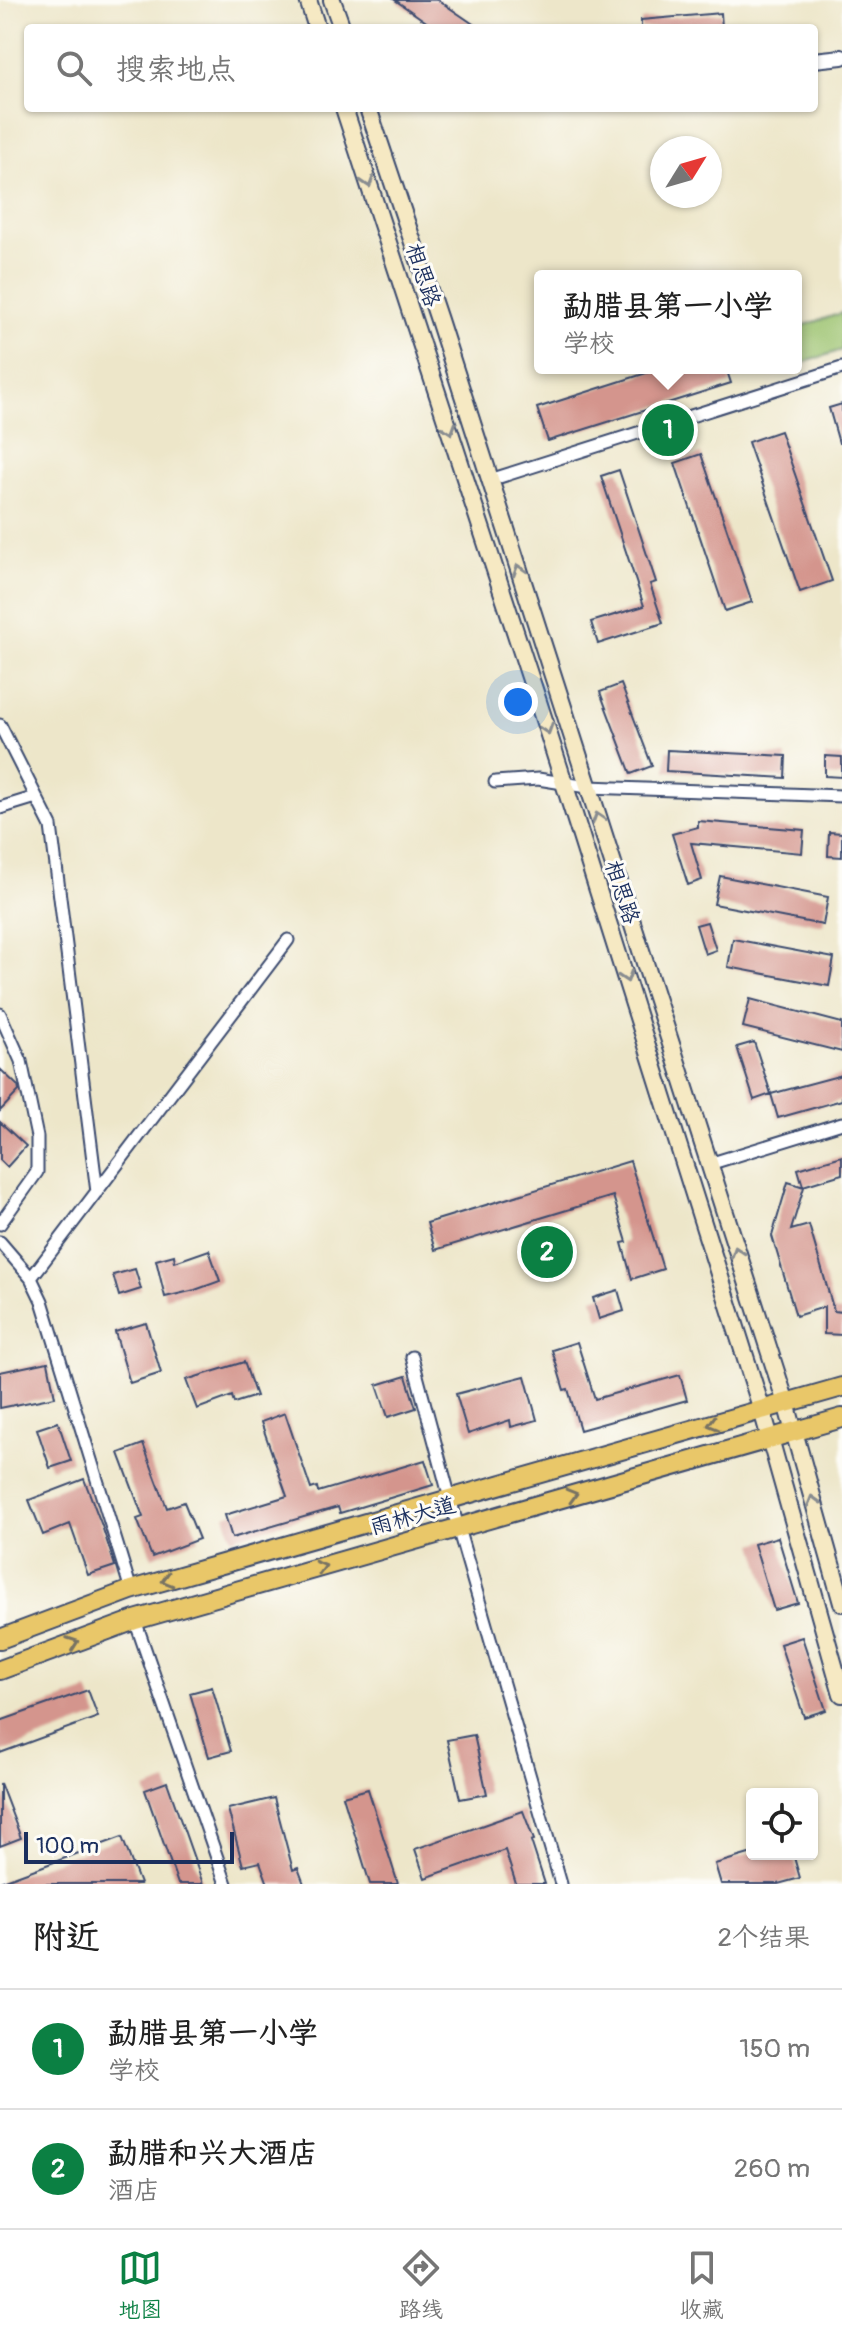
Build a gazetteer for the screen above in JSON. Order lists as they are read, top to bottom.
{
  "streets": {
    "highway": ["雨林大道"],
    "main road": ["相思路"]
  },
  "crossings": [
    ["相思路", "雨林大道"]
  ],
  "scale_bar": "100 m",
  "north": "top right",
  "page": {
    "search": "搜索地点",
    "popup": ["勐腊县第一小学", "学校"],
    "pins": ["1", "2"],
    "scale": "100 m",
    "heading": ["附近", "2个结果"],
    "list": [
      {
        "mark": "1",
        "name": "勐腊县第一小学",
        "note": "学校",
        "value": "150 m"
      },
      {
        "mark": "2",
        "name": "勐腊和兴大酒店",
        "note": "酒店",
        "value": "260 m"
      }
    ],
    "nav": ["地图", "路线", "收藏"]
  }
}
